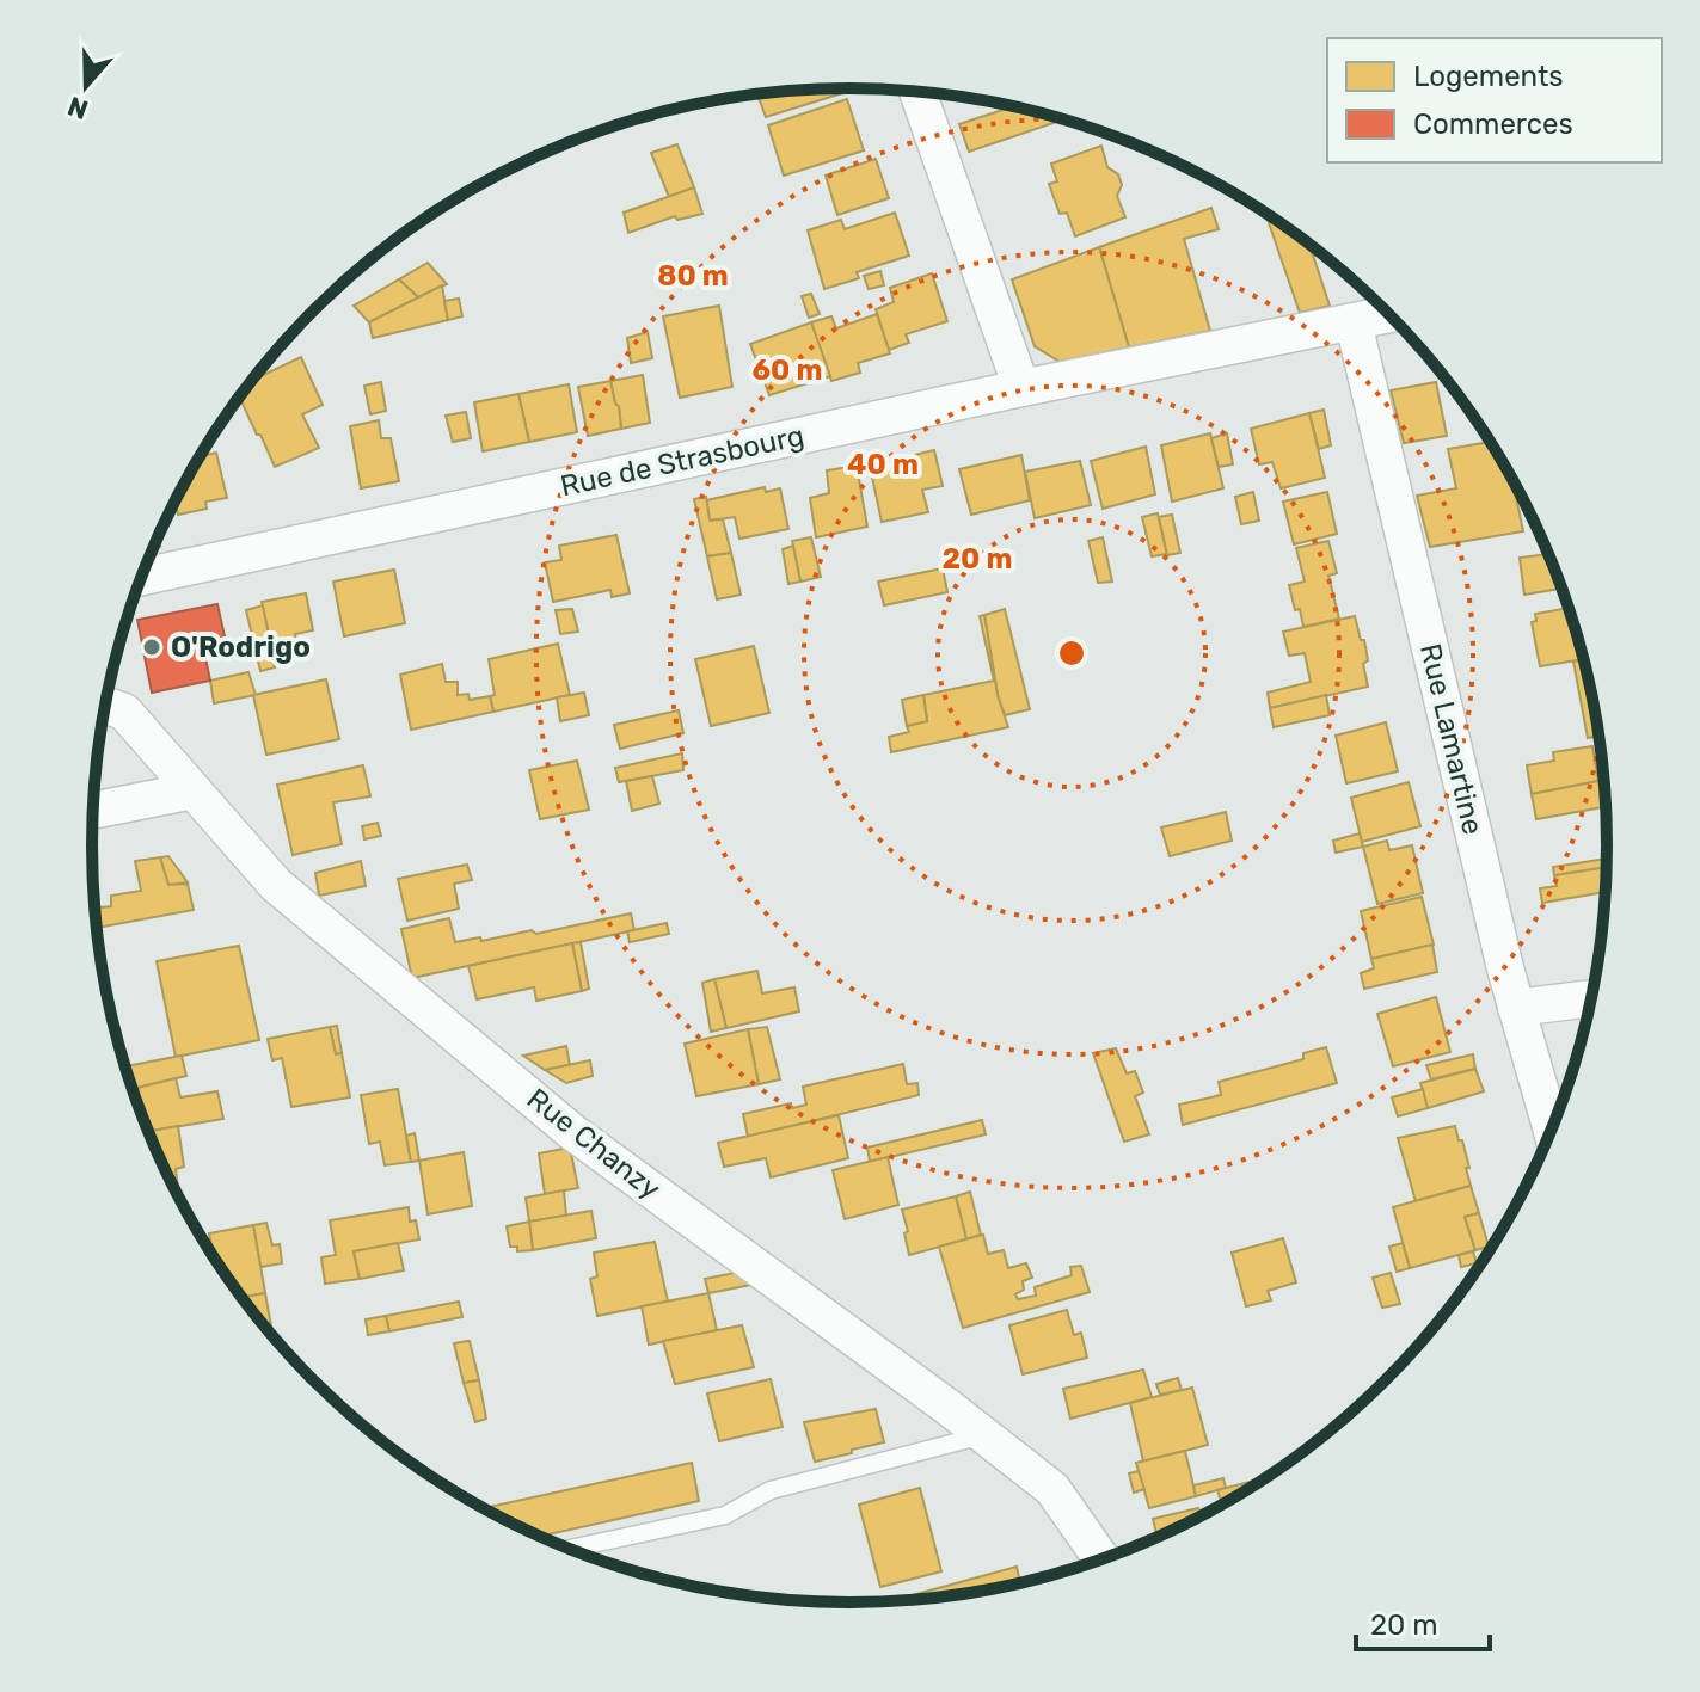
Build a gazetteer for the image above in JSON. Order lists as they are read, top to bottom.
{
  "streets": {
    "street": ["Rue de Strasbourg", "Rue Lamartine", "Rue Chanzy"]
  },
  "crossings": [
    ["Rue de Strasbourg", "Rue Lamartine"]
  ],
  "places": ["O'Rodrigo"],
  "legend": ["Logements", "Commerces"],
  "scale_bar": "20 m",
  "north": "bottom",
  "rings": [
    "80 m",
    "60 m",
    "40 m",
    "20 m"
  ]
}
